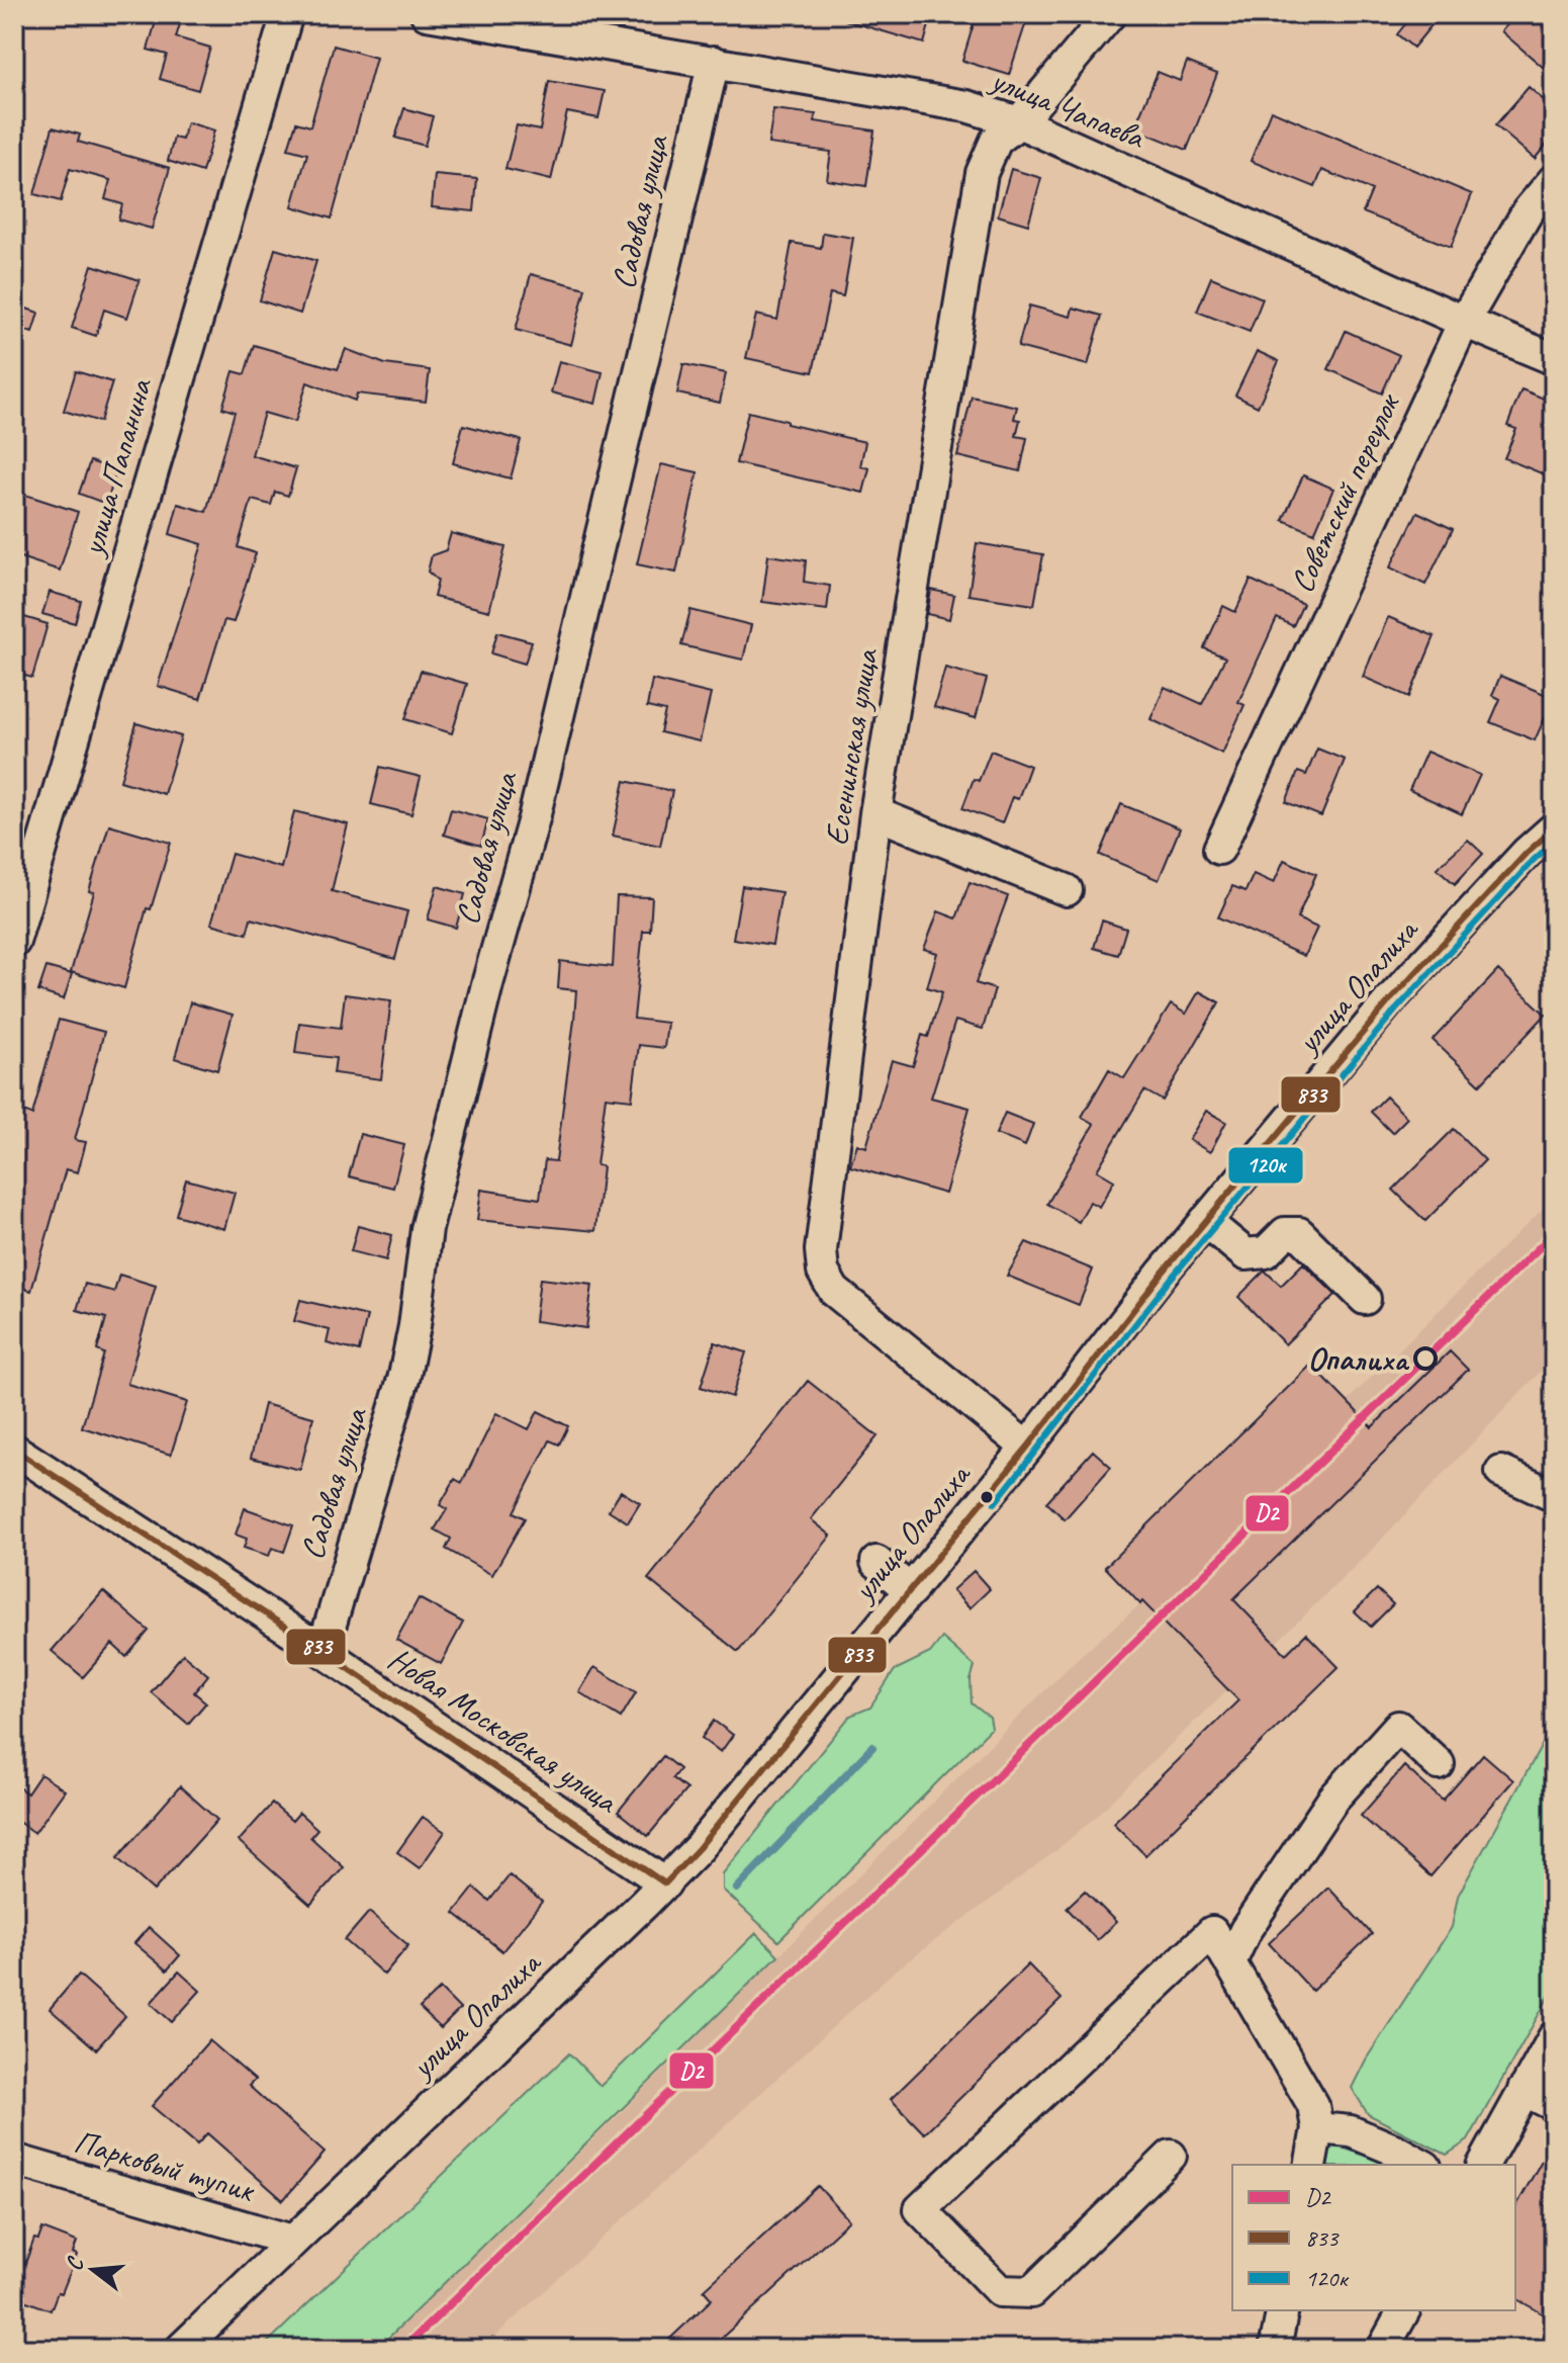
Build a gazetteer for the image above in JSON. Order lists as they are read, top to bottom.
{
  "streets": {
    "street": [
      "улица Чапаева",
      "Садовая улица",
      "улица Папанина",
      "Советский переулок",
      "Есенинская улица",
      "улица Опалиха",
      "Новая Московская улица",
      "Парковый тупик"
    ]
  },
  "crossings": [
    ["улица Чапаева", "Садовая улица"],
    ["улица Чапаева", "Советский переулок"],
    ["улица Чапаева", "Есенинская улица"],
    ["Садовая улица", "Новая Московская улица"],
    ["Есенинская улица", "улица Опалиха"],
    ["улица Опалиха", "Новая Московская улица"],
    ["улица Опалиха", "Парковый тупик"]
  ],
  "places": ["Опалиха"],
  "lines": ["transit line 833", "transit line 120к", "transit line D2"],
  "legend": ["D2", "833", "120к"],
  "north": "left"
}
